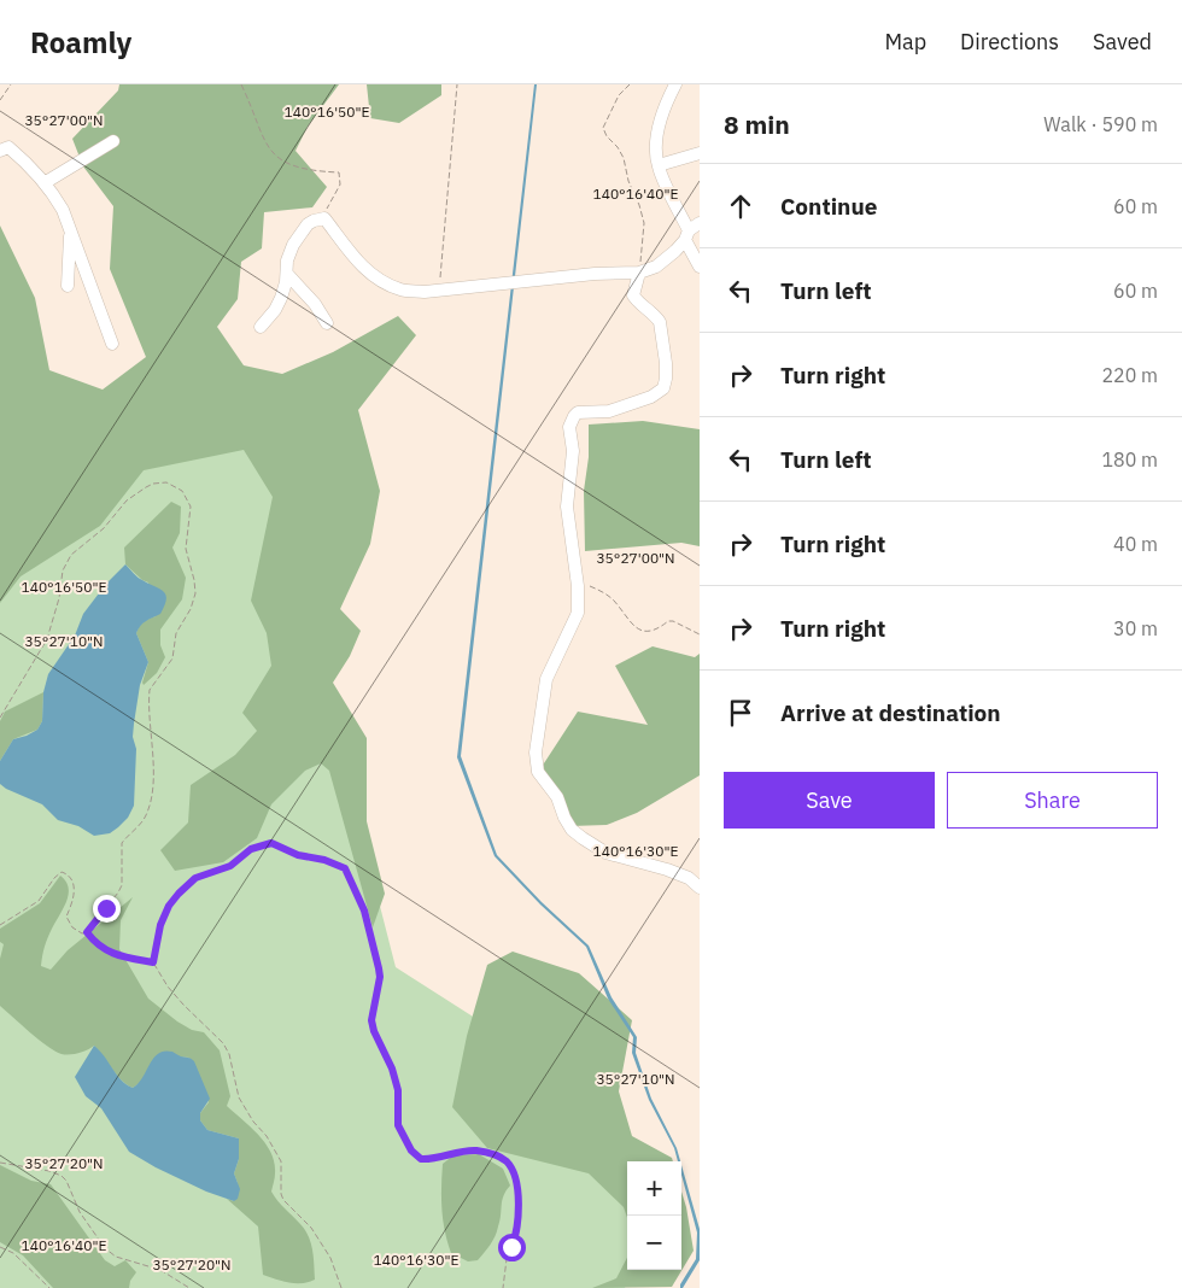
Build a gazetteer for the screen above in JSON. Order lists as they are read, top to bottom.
{
  "page": {
    "header": "Roamly",
    "nav": ["Map", "Directions", "Saved"],
    "heading": ["8 min", "Walk · 590 m"],
    "list": [
      ["Continue", "60 m"],
      ["Turn left", "60 m"],
      ["Turn right", "220 m"],
      ["Turn left", "180 m"],
      ["Turn right", "40 m"],
      ["Turn right", "30 m"],
      "Arrive at destination"
    ],
    "buttons": ["Save", "Share"],
    "map_buttons": ["+", "−"]
  },
  "coordinates": [
    "140°16'50\"E",
    "35°27'00\"N",
    "140°16'40\"E",
    "35°27'10\"N",
    "140°16'30\"E",
    "35°27'20\"N"
  ]
}
